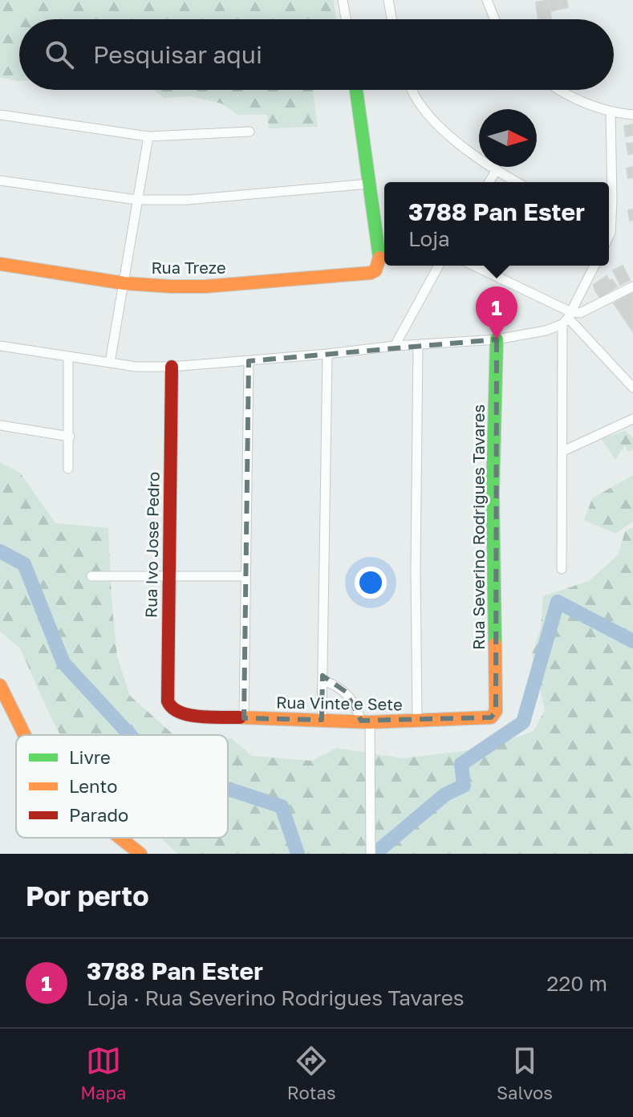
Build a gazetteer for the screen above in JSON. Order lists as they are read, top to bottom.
{
  "streets": {
    "street": [
      "Rua Treze",
      "Rua Severino Rodrigues Tavares",
      "Rua Ivo Jose Pedro",
      "Rua Vinte e Sete"
    ]
  },
  "crossings": [
    ["Rua Severino Rodrigues Tavares", "Rua Vinte e Sete"],
    ["Rua Ivo Jose Pedro", "Rua Vinte e Sete"]
  ],
  "legend": ["Livre", "Lento", "Parado"],
  "north": "right",
  "page": {
    "search": "Pesquisar aqui",
    "popup": ["3788 Pan Ester", "Loja"],
    "pins": "1",
    "heading": "Por perto",
    "list": [
      {
        "mark": "1",
        "name": "3788 Pan Ester",
        "note": "Loja · Rua Severino Rodrigues Tavares",
        "value": "220 m"
      }
    ],
    "nav": ["Mapa", "Rotas", "Salvos"]
  }
}
